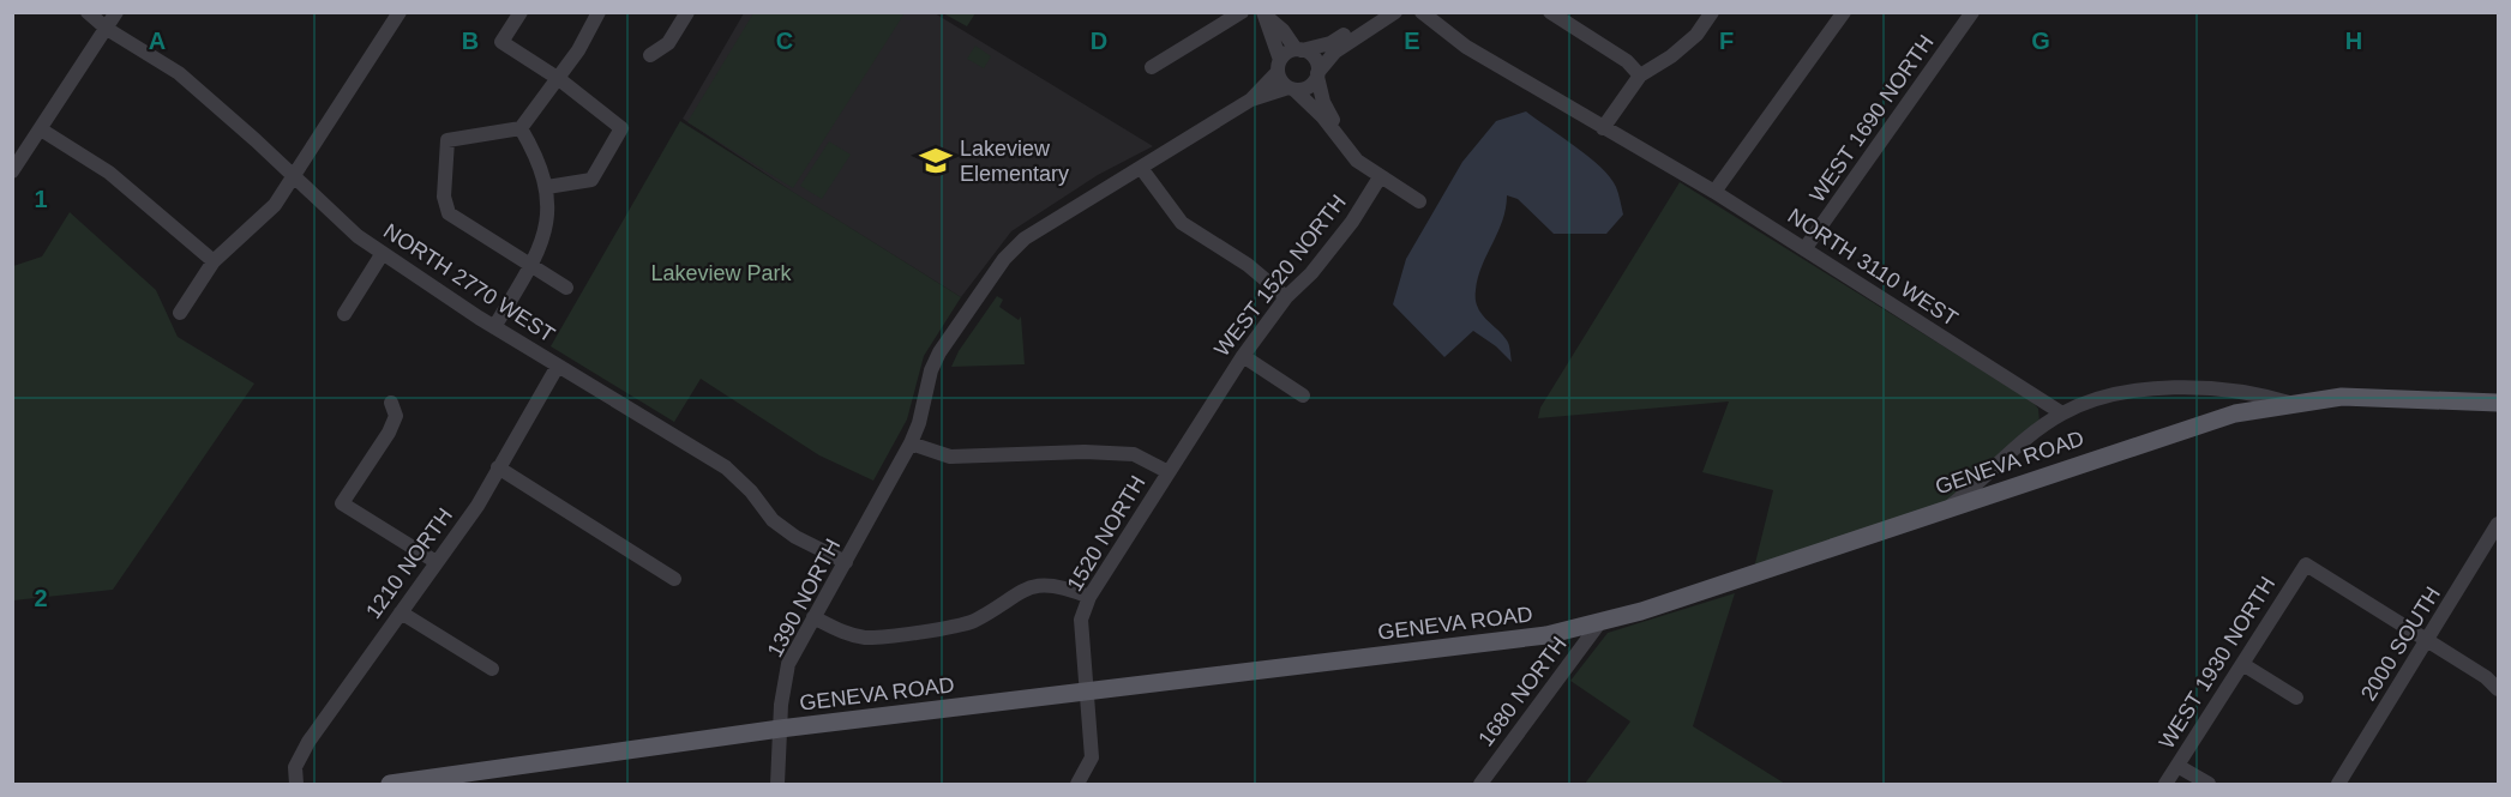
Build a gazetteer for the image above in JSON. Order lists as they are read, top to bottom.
{
  "streets": {
    "main road": ["GENEVA ROAD"],
    "street": [
      "WEST 1690 NORTH",
      "NORTH 3110 WEST",
      "WEST 1520 NORTH",
      "NORTH 2770 WEST",
      "1520 NORTH",
      "1210 NORTH",
      "1390 NORTH",
      "2000 SOUTH",
      "WEST 1930 NORTH",
      "1680 NORTH"
    ]
  },
  "crossings": [
    ["WEST 1690 NORTH", "NORTH 3110 WEST"],
    ["WEST 1520 NORTH", "1520 NORTH"],
    ["NORTH 2770 WEST", "1210 NORTH"],
    ["NORTH 2770 WEST", "1390 NORTH"],
    ["GENEVA ROAD", "1520 NORTH"],
    ["GENEVA ROAD", "1390 NORTH"],
    ["GENEVA ROAD", "1680 NORTH"],
    ["2000 SOUTH", "WEST 1930 NORTH"]
  ],
  "parks": ["Lakeview Park"],
  "places": {
    "school or university": ["Lakeview Elementary"]
  },
  "grid": {
    "columns": [
      "A",
      "B",
      "C",
      "D",
      "E",
      "F",
      "G",
      "H"
    ],
    "rows": ["1", "2"]
  }
}
